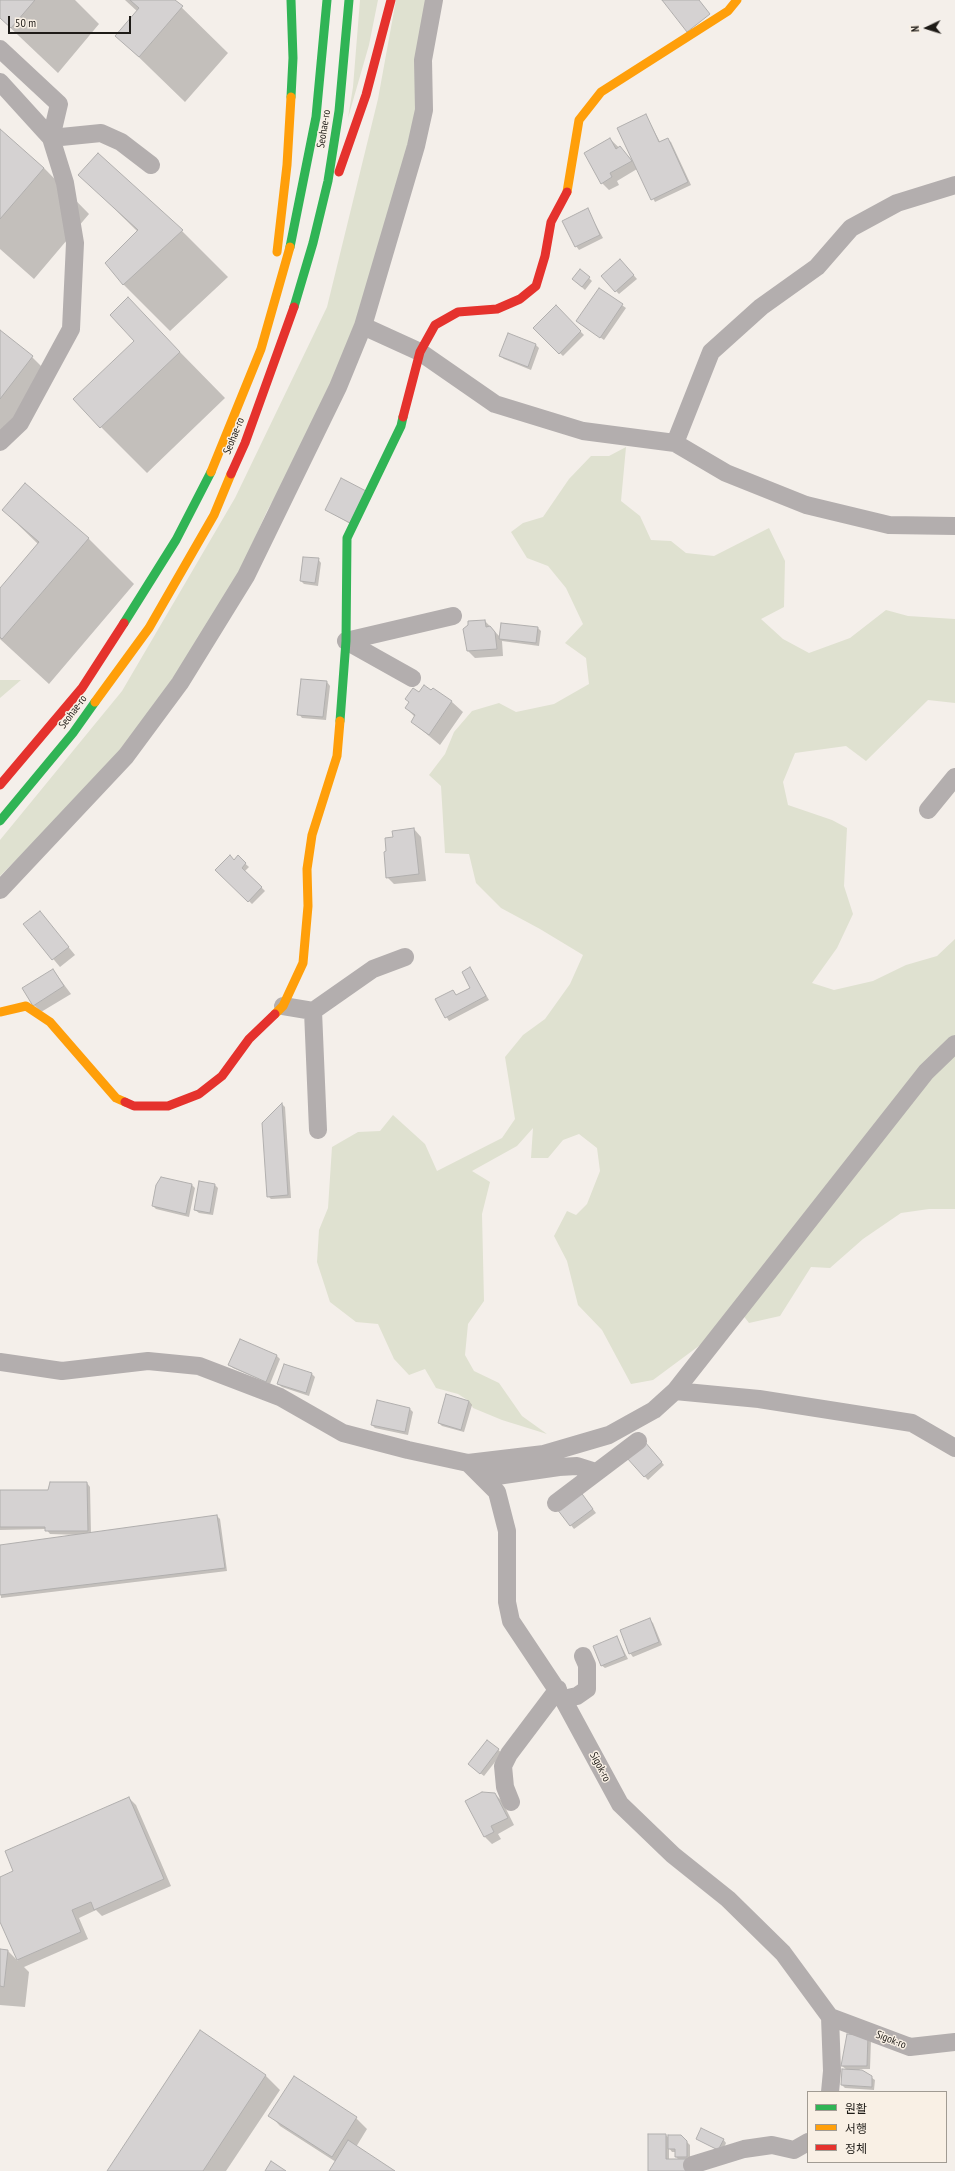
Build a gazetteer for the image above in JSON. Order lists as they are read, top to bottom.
{
  "streets": {
    "main road": ["Seohae-ro"],
    "street": ["Sigok-ro"]
  },
  "legend": ["원활", "서행", "정체"],
  "scale_bar": "50 m",
  "north": "left"
}
